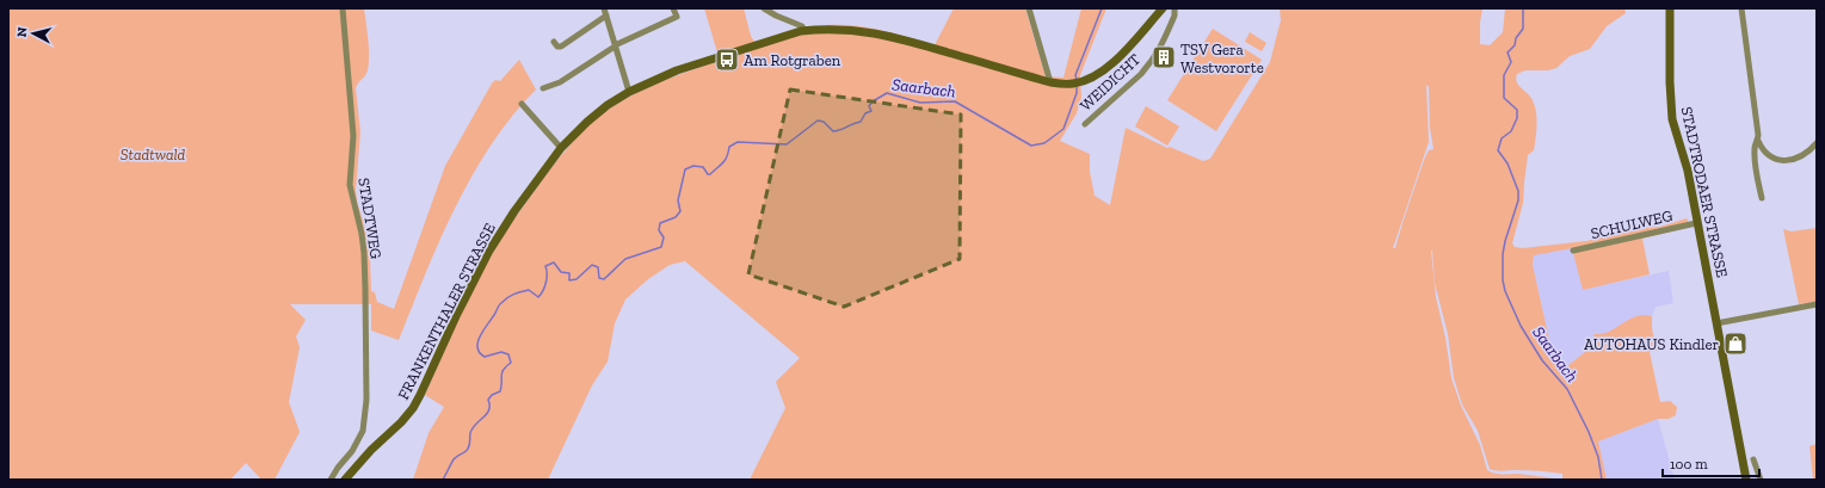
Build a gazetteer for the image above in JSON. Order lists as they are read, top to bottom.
{
  "streets": {
    "main road": ["STADTRODAER STRASSE", "FRANKENTHALER STRASSE"],
    "street": ["WEIDICHT", "STADTWEG", "SCHULWEG"]
  },
  "crossings": [
    ["STADTRODAER STRASSE", "SCHULWEG"]
  ],
  "water": ["Saarbach"],
  "parks": ["Stadtwald"],
  "places": {
    "building": ["TSV Gera Westvororte"],
    "bus stop": ["Am Rotgraben"],
    "shop": ["AUTOHAUS Kindler"]
  },
  "scale_bar": "100 m",
  "north": "left"
}
